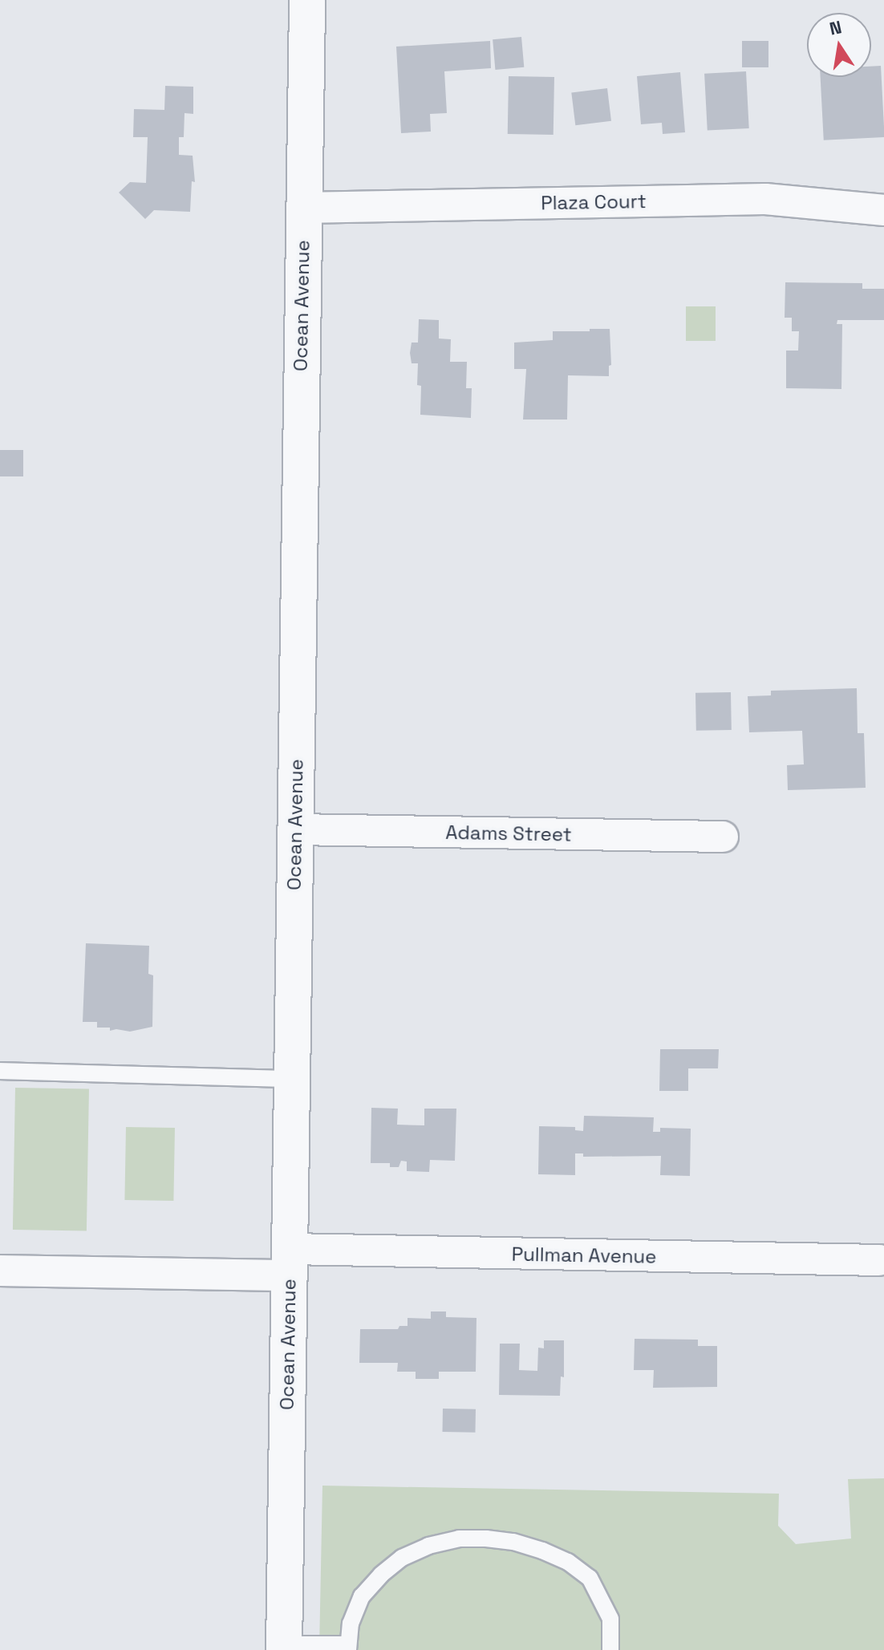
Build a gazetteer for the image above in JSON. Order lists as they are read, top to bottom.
{
  "streets": {
    "street": [
      "Plaza Court",
      "Ocean Avenue",
      "Adams Street",
      "Pullman Avenue"
    ]
  },
  "crossings": [
    ["Plaza Court", "Ocean Avenue"],
    ["Ocean Avenue", "Adams Street"],
    ["Ocean Avenue", "Pullman Avenue"]
  ],
  "north": "top"
}
